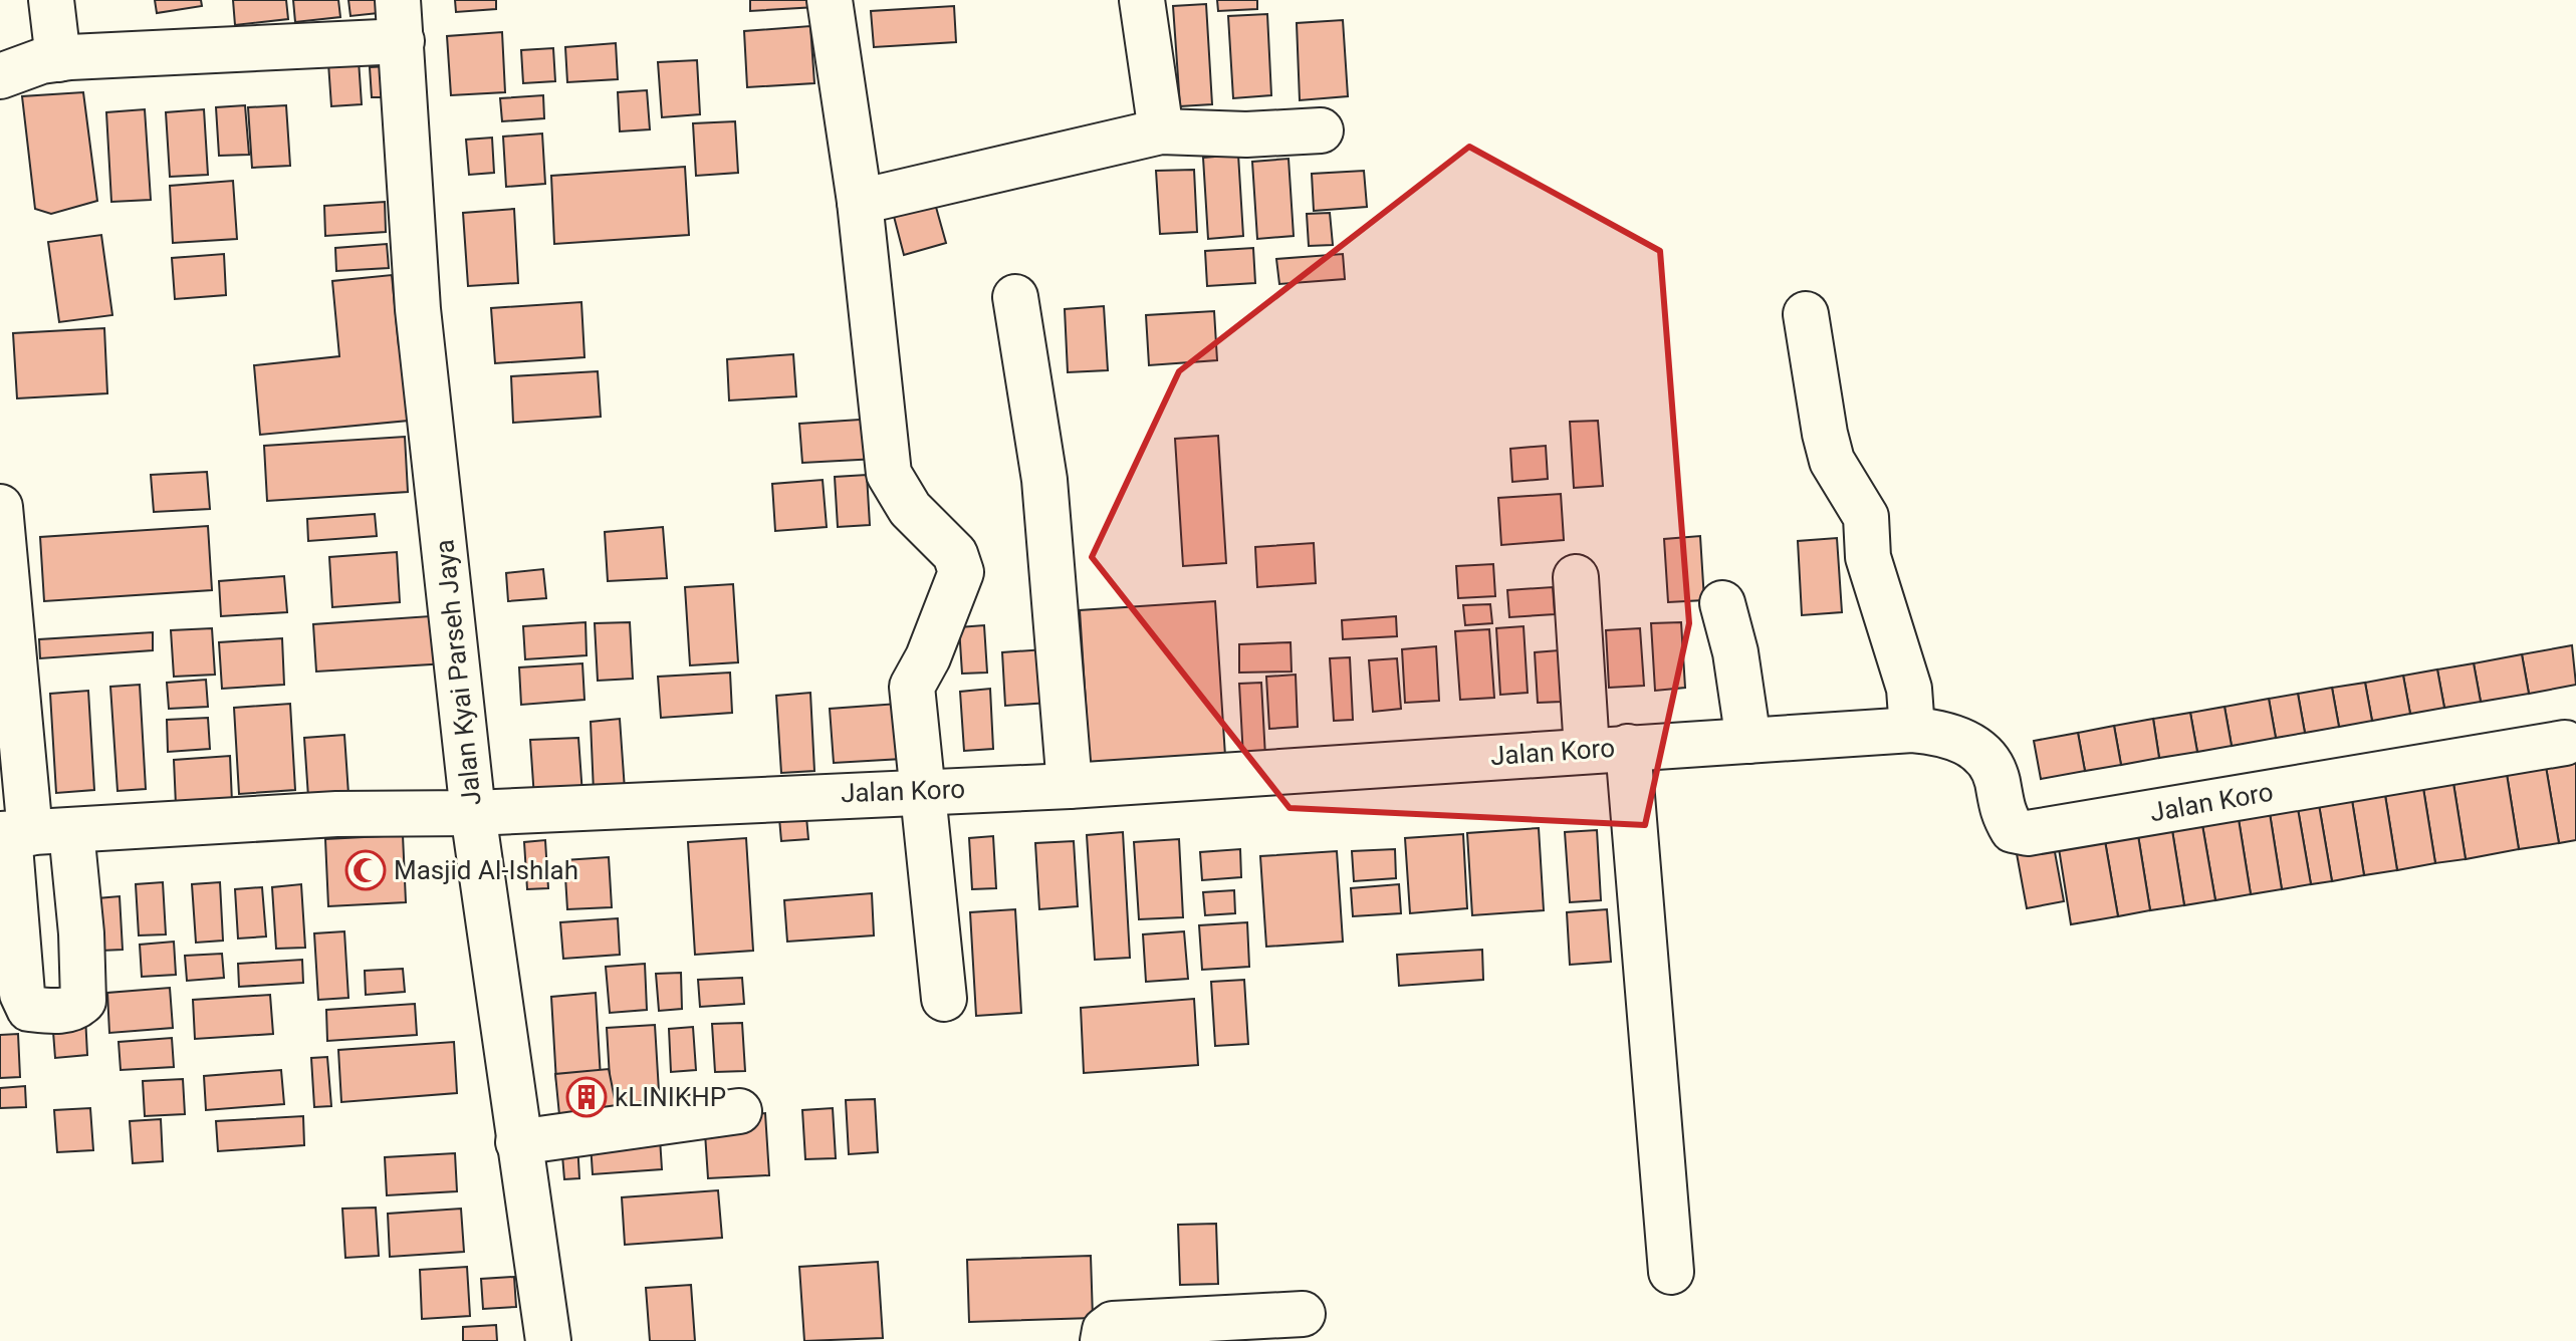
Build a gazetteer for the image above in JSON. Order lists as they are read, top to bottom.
{
  "streets": {
    "street": ["Jalan Kyai Parseh Jaya", "Jalan Koro"]
  },
  "crossings": [
    ["Jalan Kyai Parseh Jaya", "Jalan Koro"]
  ],
  "places": {
    "mosque": ["Masjid Al-Ishlah"],
    "building": ["kLINIKHP"]
  }
}
